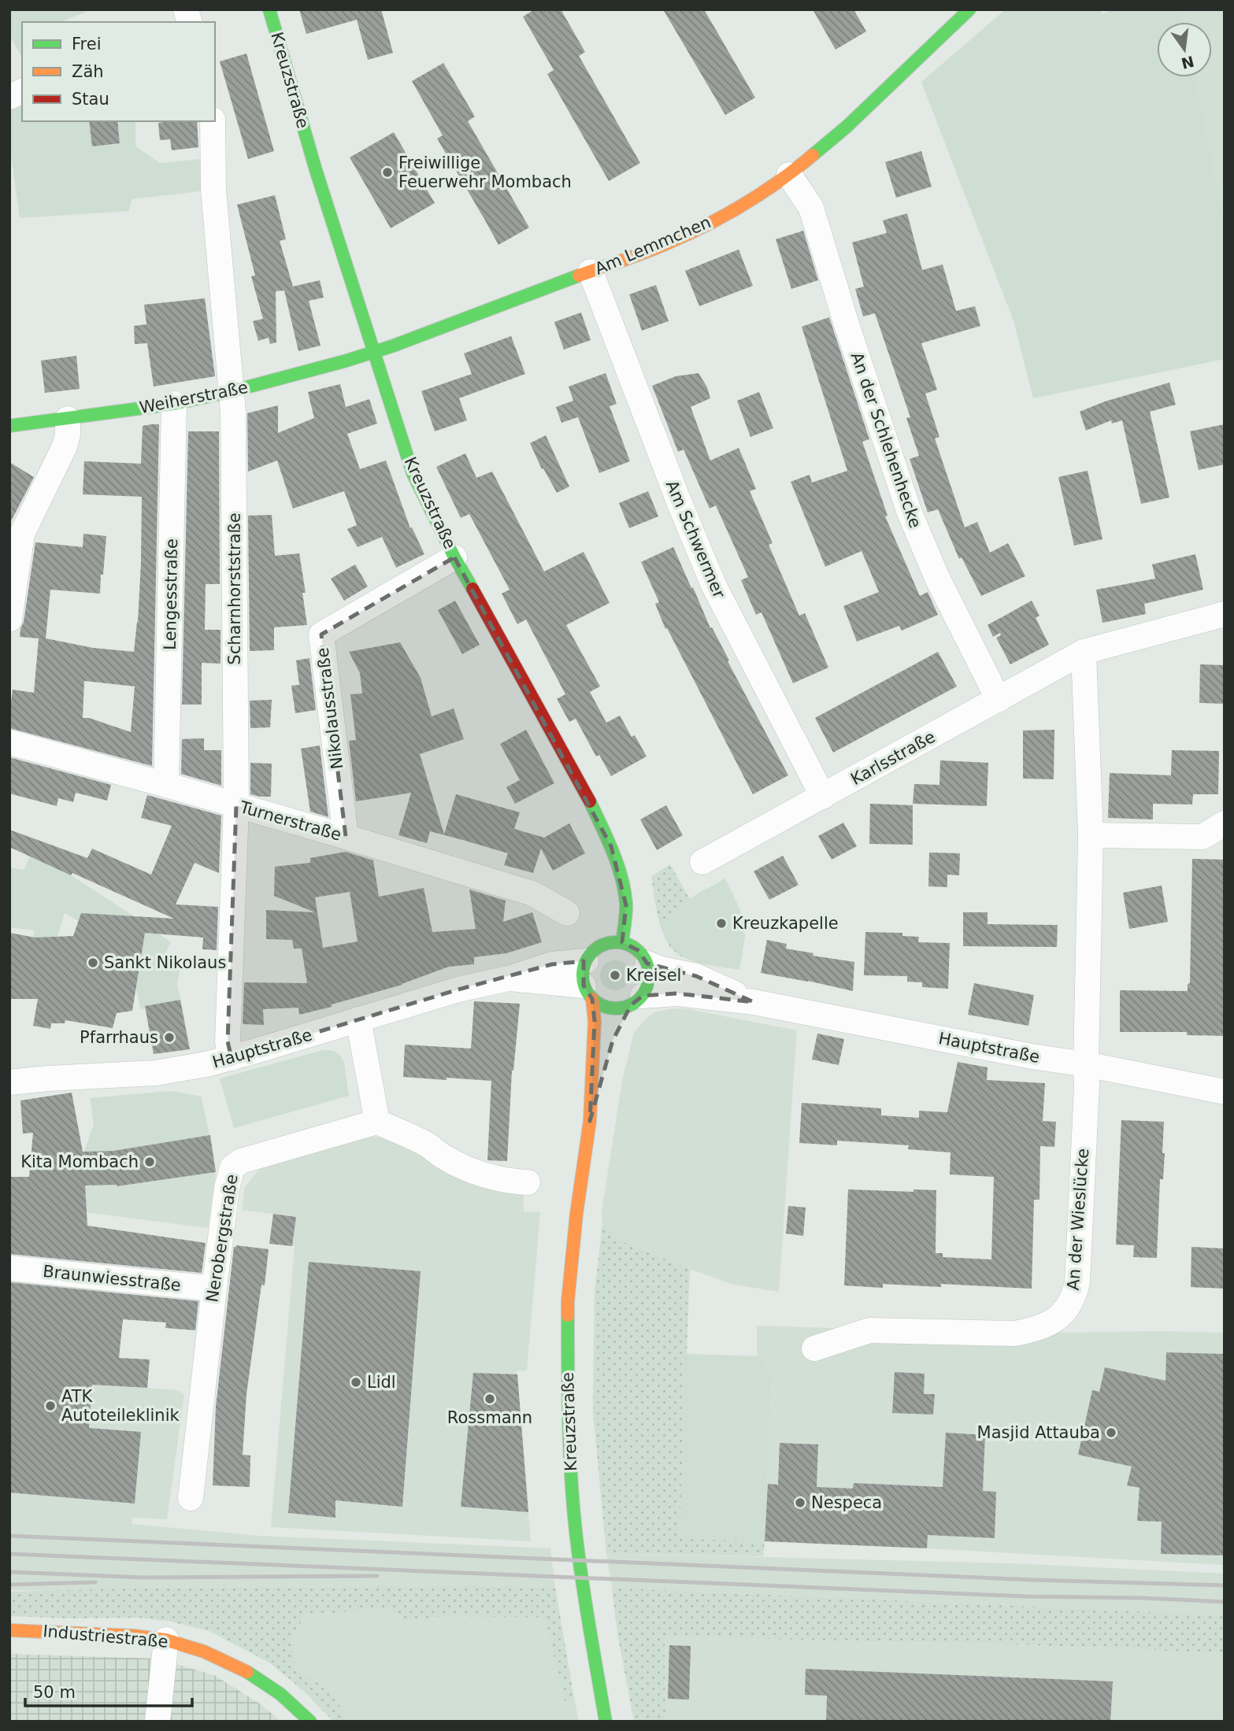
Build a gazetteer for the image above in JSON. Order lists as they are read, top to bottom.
{
  "streets": {
    "street": [
      "Kreuzstraße",
      "Am Lemmchen",
      "Weiherstraße",
      "An der Schlehenhecke",
      "Am Schwermer",
      "Scharnhorststraße",
      "Lengesstraße",
      "Nikolausstraße",
      "Karlsstraße",
      "Turnerstraße",
      "Hauptstraße",
      "An der Wieslücke",
      "Nerobergstraße",
      "Braunwiesstraße",
      "Industriestraße"
    ]
  },
  "crossings": [
    ["Kreuzstraße", "Am Lemmchen"],
    ["Kreuzstraße", "Weiherstraße"],
    ["Kreuzstraße", "Nikolausstraße"],
    ["Kreuzstraße", "Hauptstraße"],
    ["Am Lemmchen", "Weiherstraße"],
    ["Am Lemmchen", "An der Schlehenhecke"],
    ["Am Lemmchen", "Am Schwermer"],
    ["Weiherstraße", "Scharnhorststraße"],
    ["Weiherstraße", "Lengesstraße"],
    ["An der Schlehenhecke", "Karlsstraße"],
    ["Am Schwermer", "Karlsstraße"],
    ["Scharnhorststraße", "Turnerstraße"],
    ["Scharnhorststraße", "Hauptstraße"],
    ["Lengesstraße", "Turnerstraße"],
    ["Nikolausstraße", "Turnerstraße"],
    ["Hauptstraße", "An der Wieslücke"],
    ["Nerobergstraße", "Braunwiesstraße"]
  ],
  "places": [
    "Freiwillige Feuerwehr Mombach",
    "Kreuzkapelle",
    "Sankt Nikolaus",
    "Kreisel",
    "Pfarrhaus",
    "Kita Mombach",
    "Lidl",
    "Rossmann",
    "ATK Autoteileklinik",
    "Masjid Attauba",
    "Nespeca"
  ],
  "legend": ["Frei", "Zäh", "Stau"],
  "scale_bar": "50 m",
  "north": "bottom"
}
